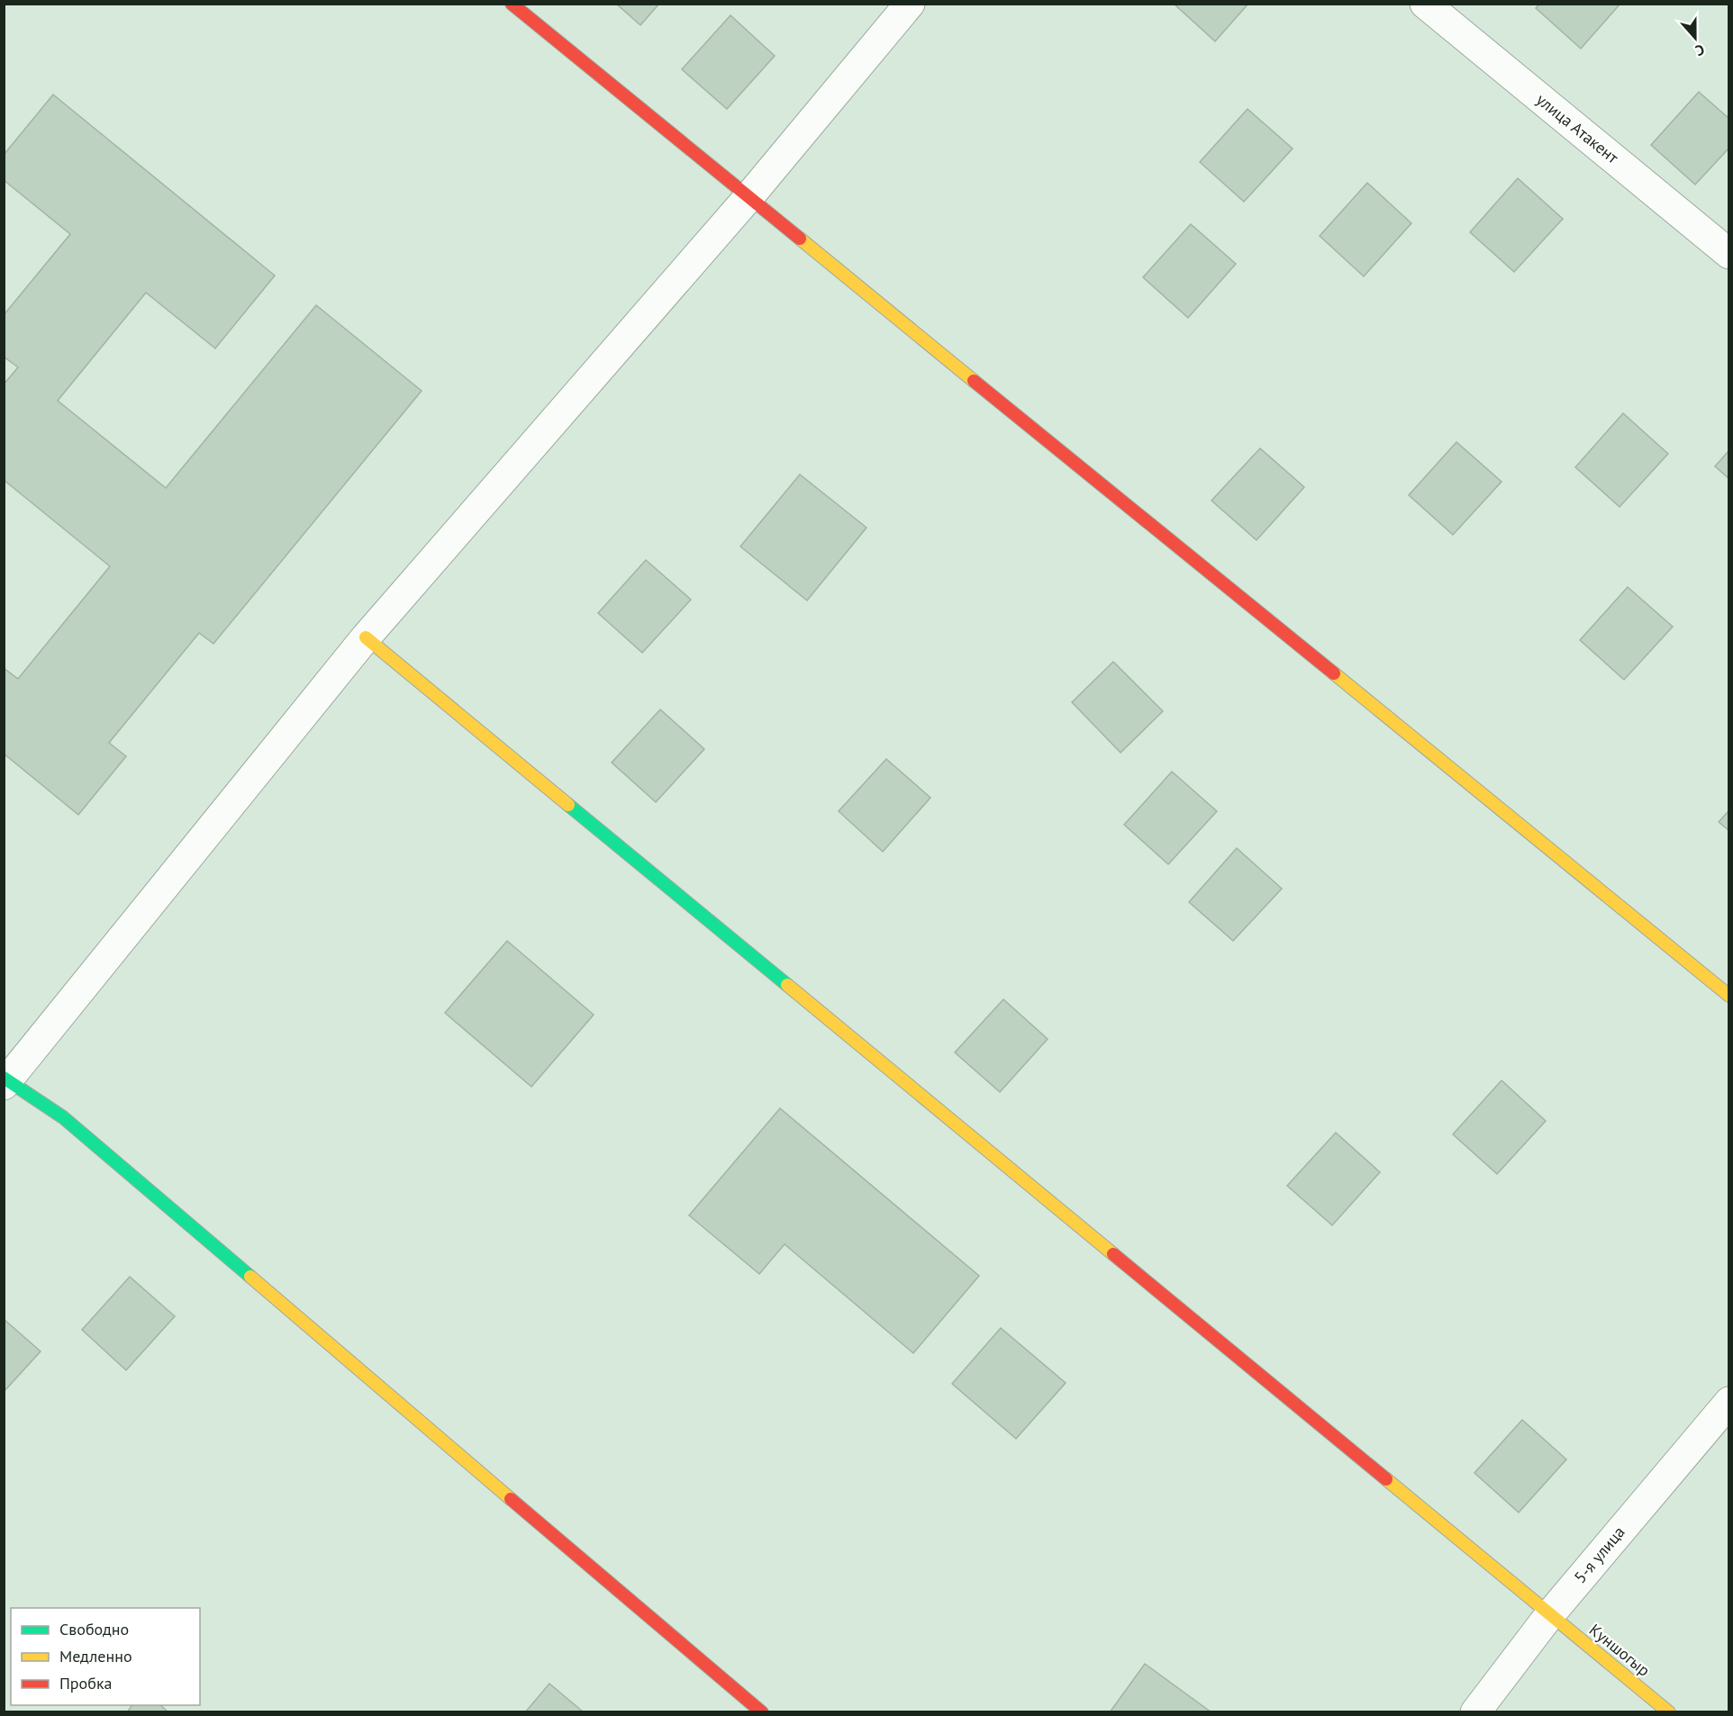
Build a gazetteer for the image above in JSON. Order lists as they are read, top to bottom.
{
  "streets": {
    "street": ["улица Атакент", "5-я улица", "Куншогыр"]
  },
  "crossings": [
    ["5-я улица", "Куншогыр"]
  ],
  "legend": ["Свободно", "Медленно", "Пробка"],
  "north": "bottom"
}
